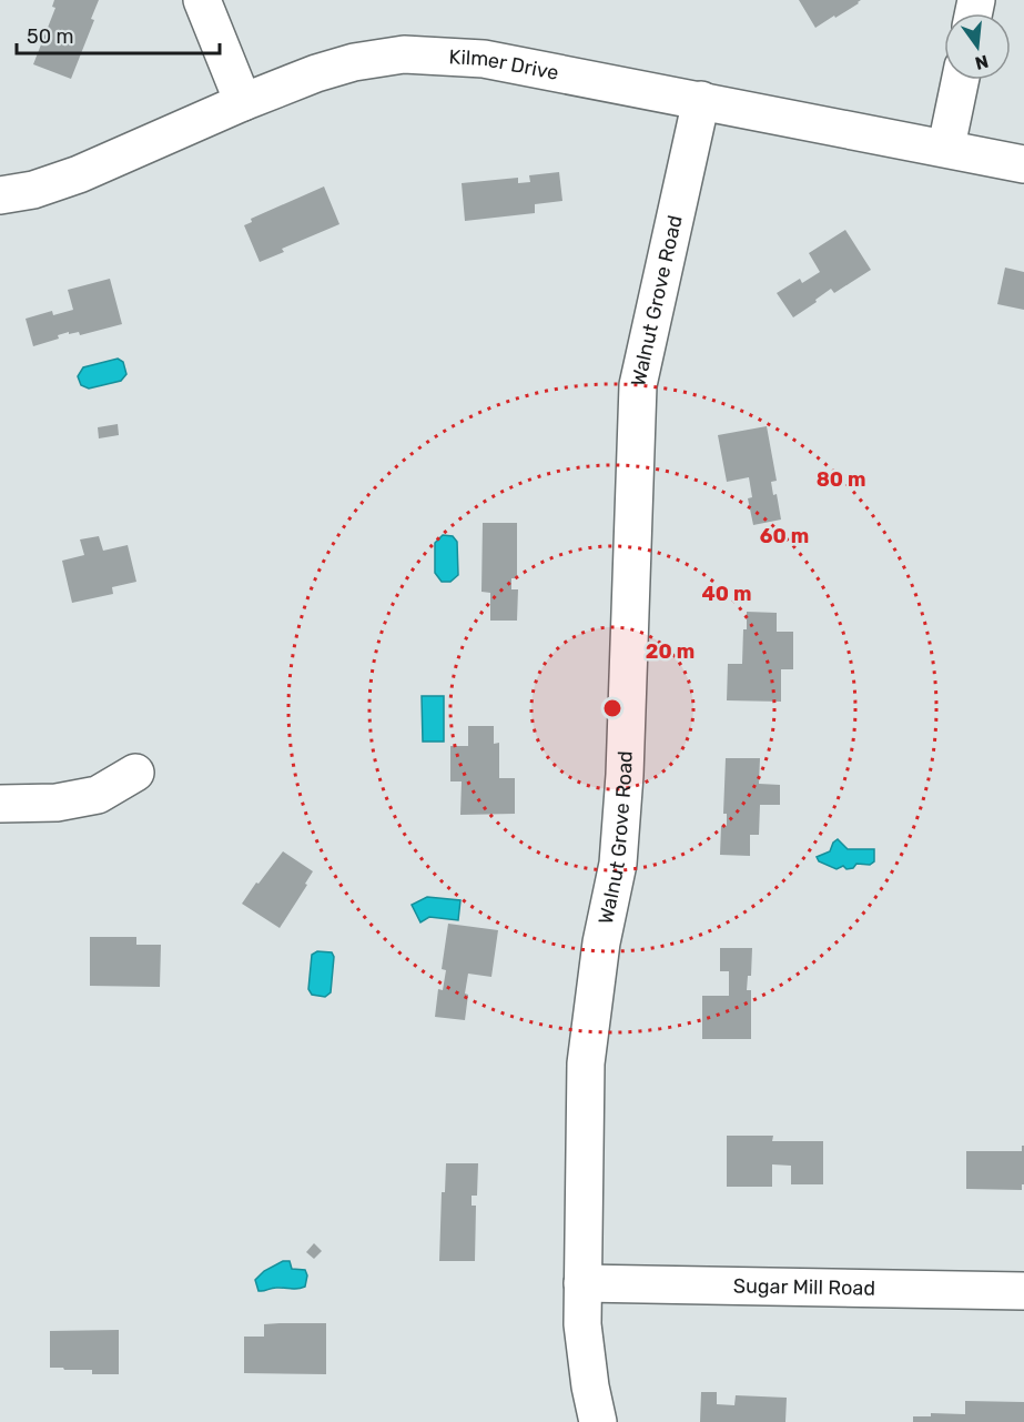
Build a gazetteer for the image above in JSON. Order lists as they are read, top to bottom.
{
  "streets": {
    "street": ["Kilmer Drive", "Walnut Grove Road", "Sugar Mill Road"]
  },
  "crossings": [
    ["Kilmer Drive", "Walnut Grove Road"],
    ["Walnut Grove Road", "Sugar Mill Road"]
  ],
  "scale_bar": "50 m",
  "north": "bottom",
  "rings": [
    "80 m",
    "60 m",
    "40 m",
    "20 m"
  ]
}
